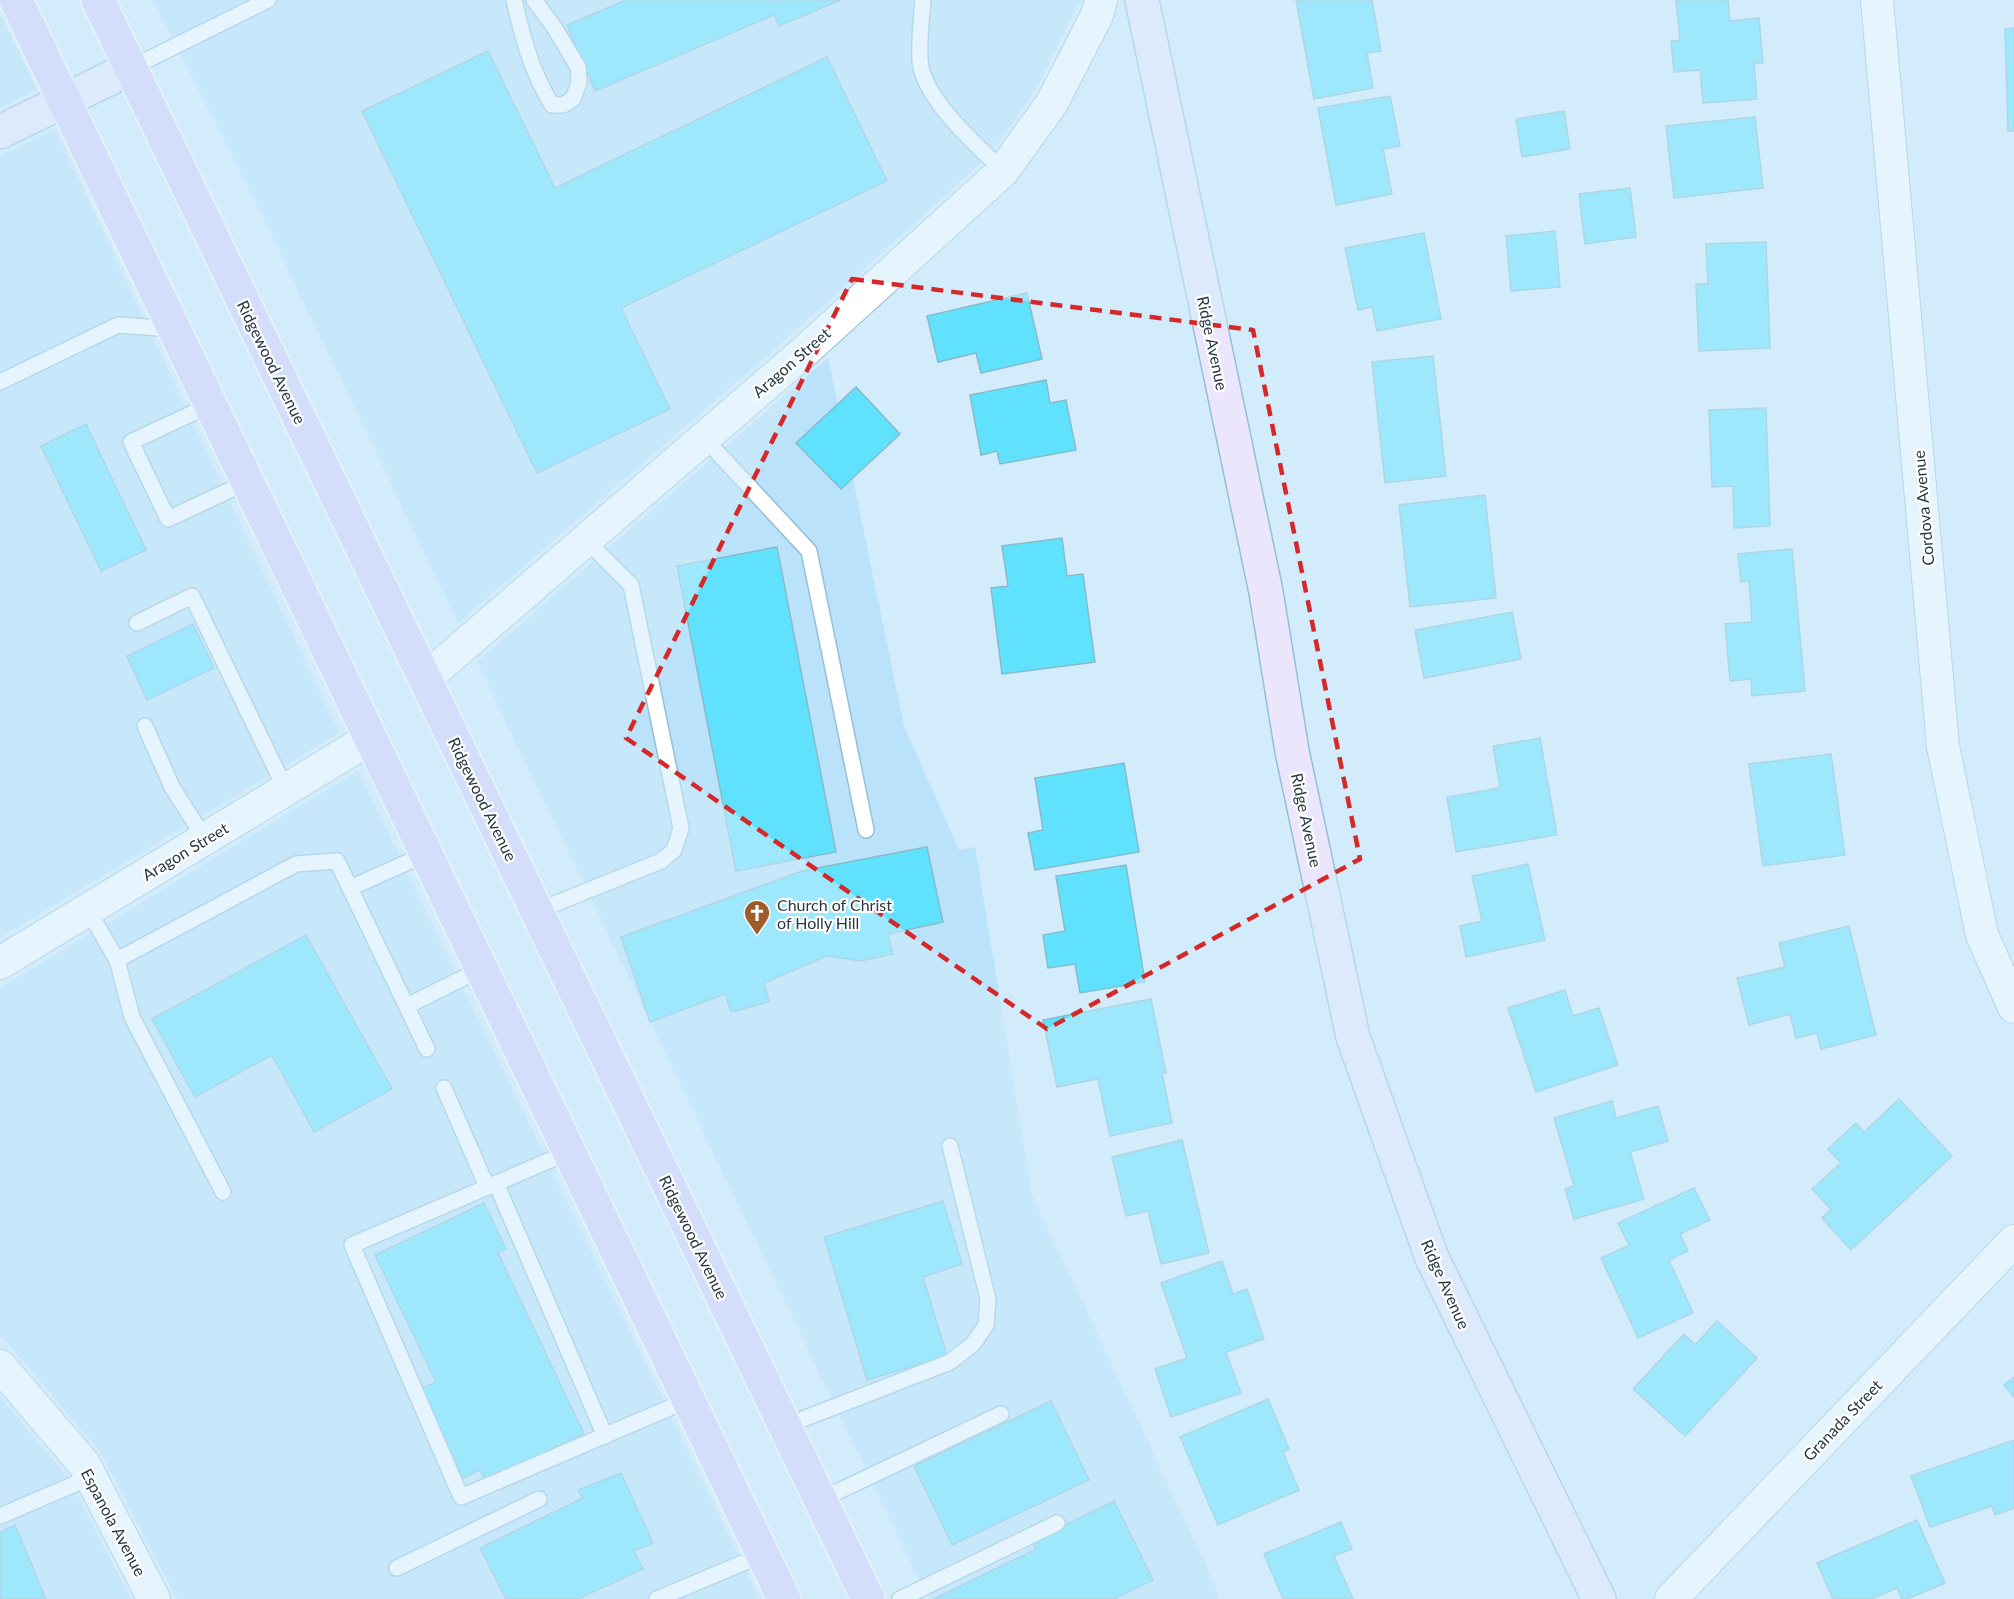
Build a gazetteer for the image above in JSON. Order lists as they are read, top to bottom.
{
  "streets": {
    "main road": ["Ridgewood Avenue"],
    "street": [
      "Ridge Avenue",
      "Aragon Street",
      "Cordova Avenue",
      "Granada Street",
      "Espanola Avenue"
    ]
  },
  "crossings": [
    ["Ridgewood Avenue", "Aragon Street"]
  ],
  "places": {
    "church": ["Church of Christ of Holly Hill"]
  }
}
